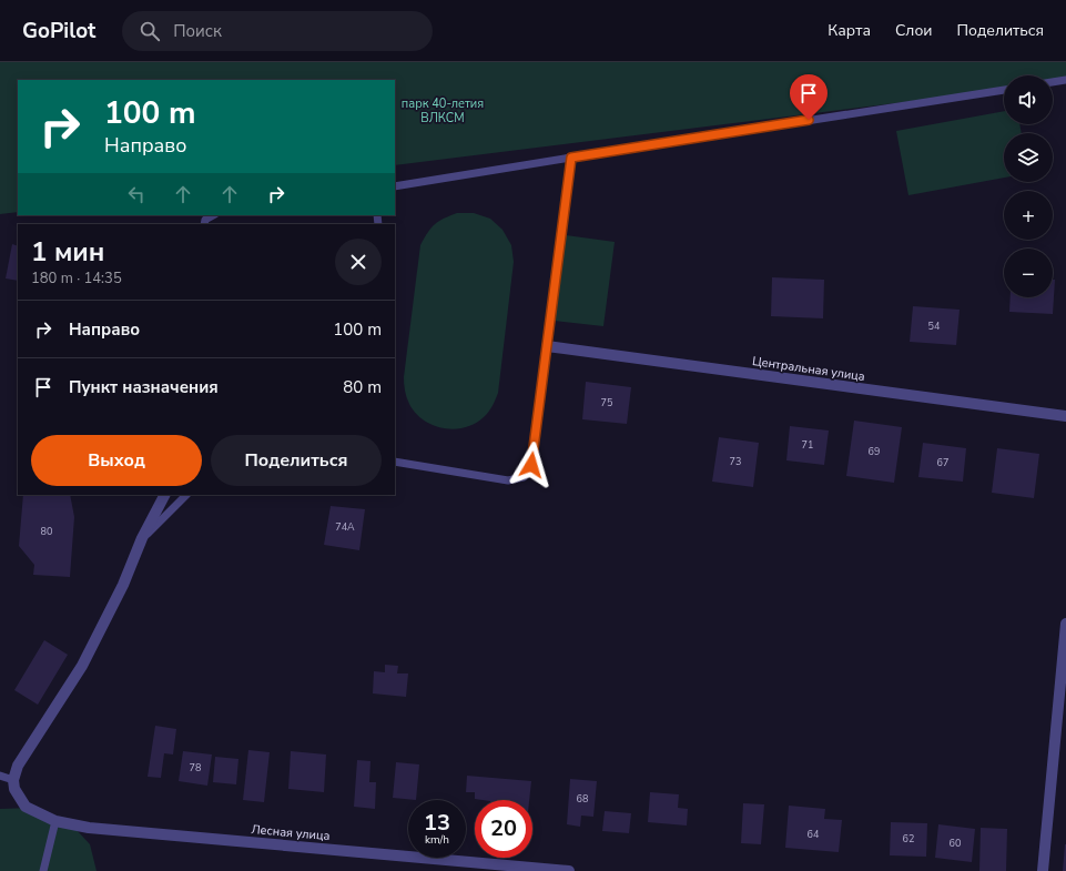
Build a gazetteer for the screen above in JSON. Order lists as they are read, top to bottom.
{
  "streets": {
    "street": ["Центральная улица", "Лесная улица"]
  },
  "parks": ["парк 40-летия ВЛКСМ"],
  "house_numbers": [
    "54",
    "75",
    "71",
    "69",
    "73",
    "67",
    "74А",
    "80",
    "78",
    "68",
    "64",
    "62",
    "60"
  ],
  "page": {
    "header": "GoPilot",
    "search": "Поиск",
    "nav": ["Карта", "Слои", "Поделиться"],
    "map_buttons": ["+", "−"],
    "turn": ["100 m", "Направо"],
    "heading": ["1 мин", "180 m · 14:35"],
    "list": [
      {
        "name": "Направо",
        "value": "100 m"
      },
      {
        "name": "Пункт назначения",
        "value": "80 m"
      }
    ],
    "buttons": ["Выход", "Поделиться"],
    "speed": "13 km/h",
    "limit": "20"
  }
}
